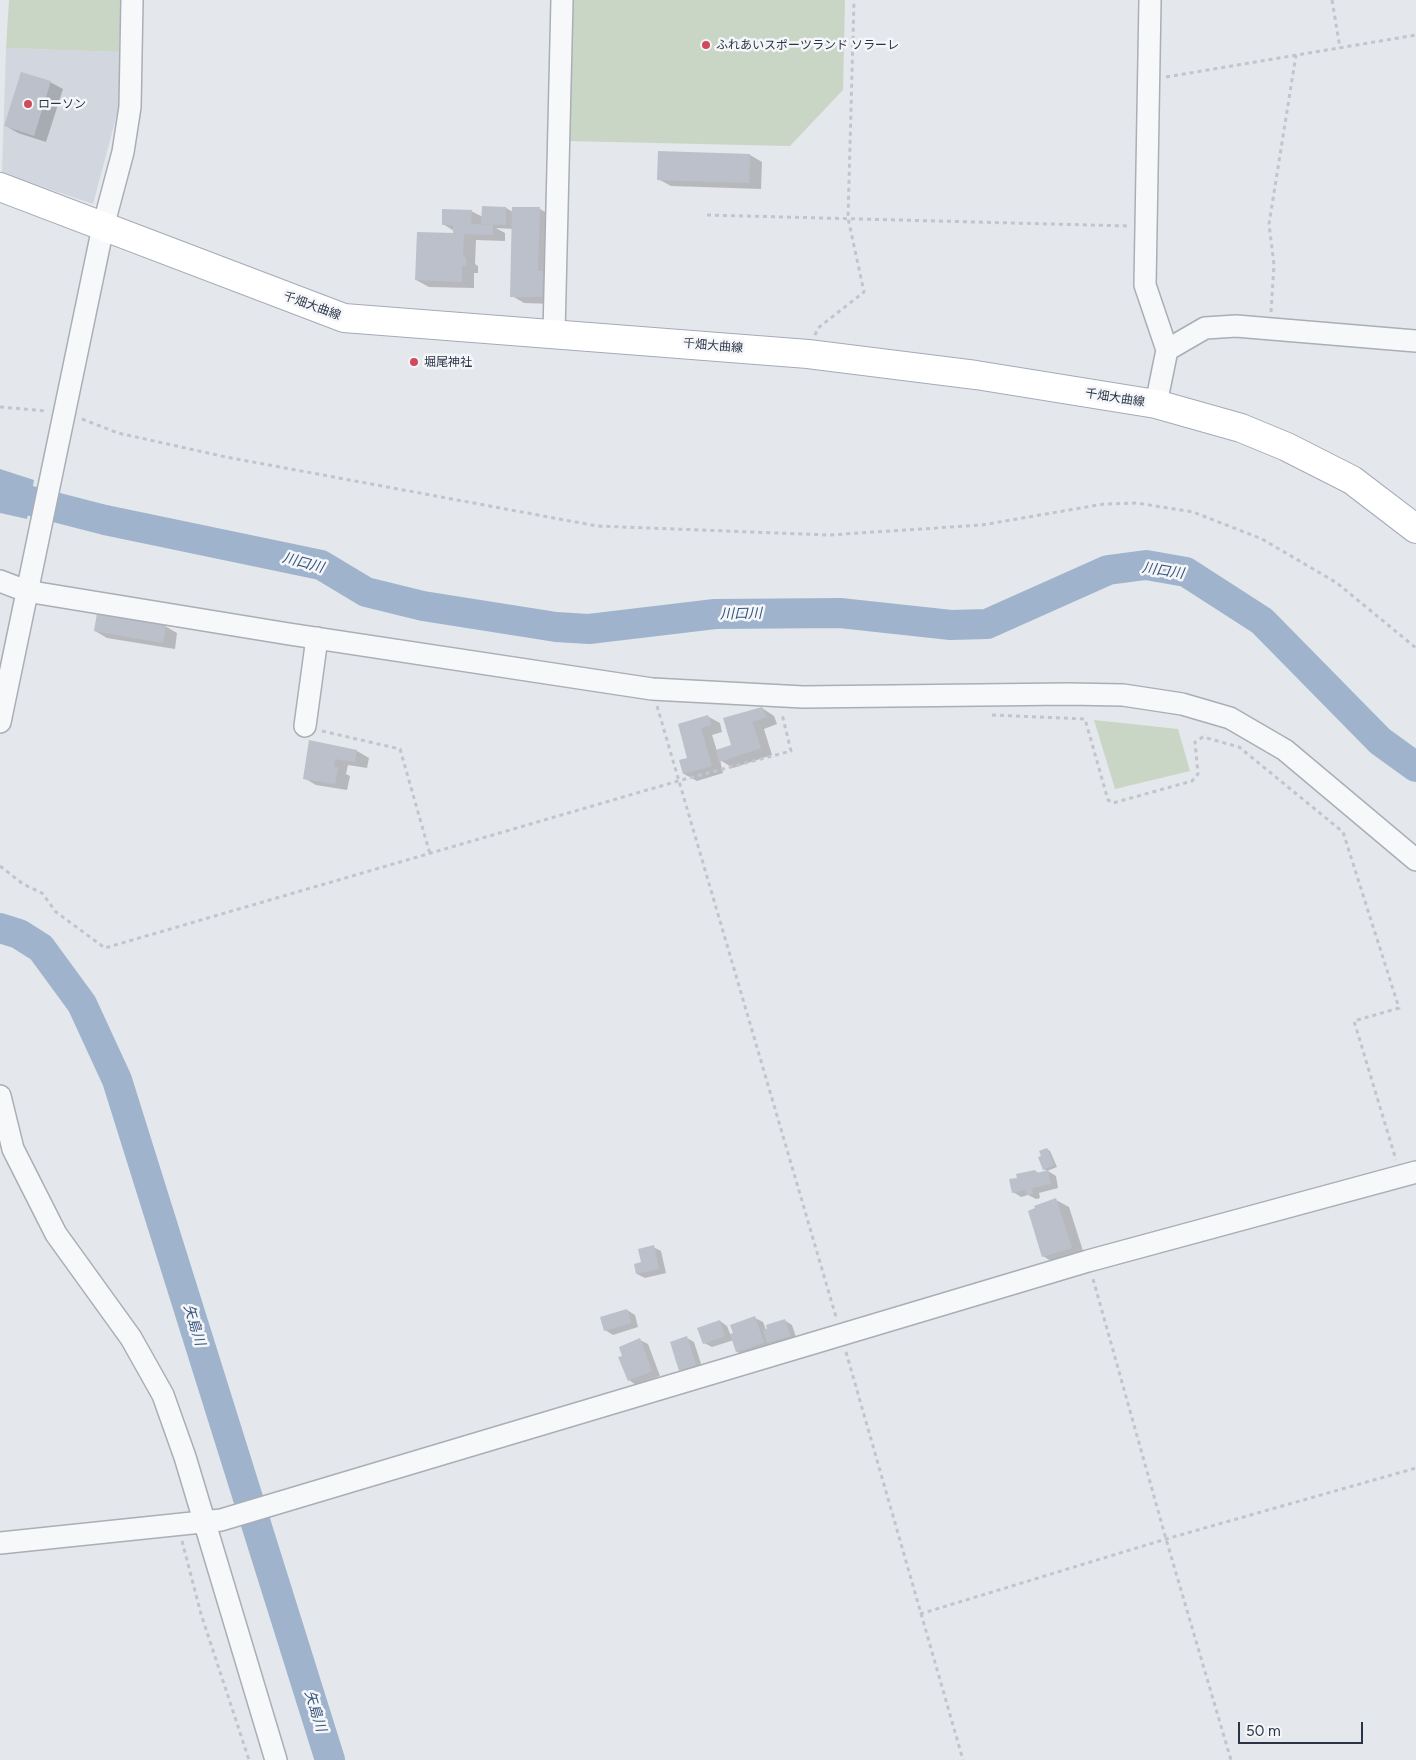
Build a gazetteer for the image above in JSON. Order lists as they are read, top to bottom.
{
  "streets": {
    "main road": ["千畑大曲線"]
  },
  "water": ["川口川", "矢島川"],
  "places": ["ふれあいスポーツランド ソラーレ", "ローソン", "堀尾神社"],
  "scale_bar": "50 m"
}
